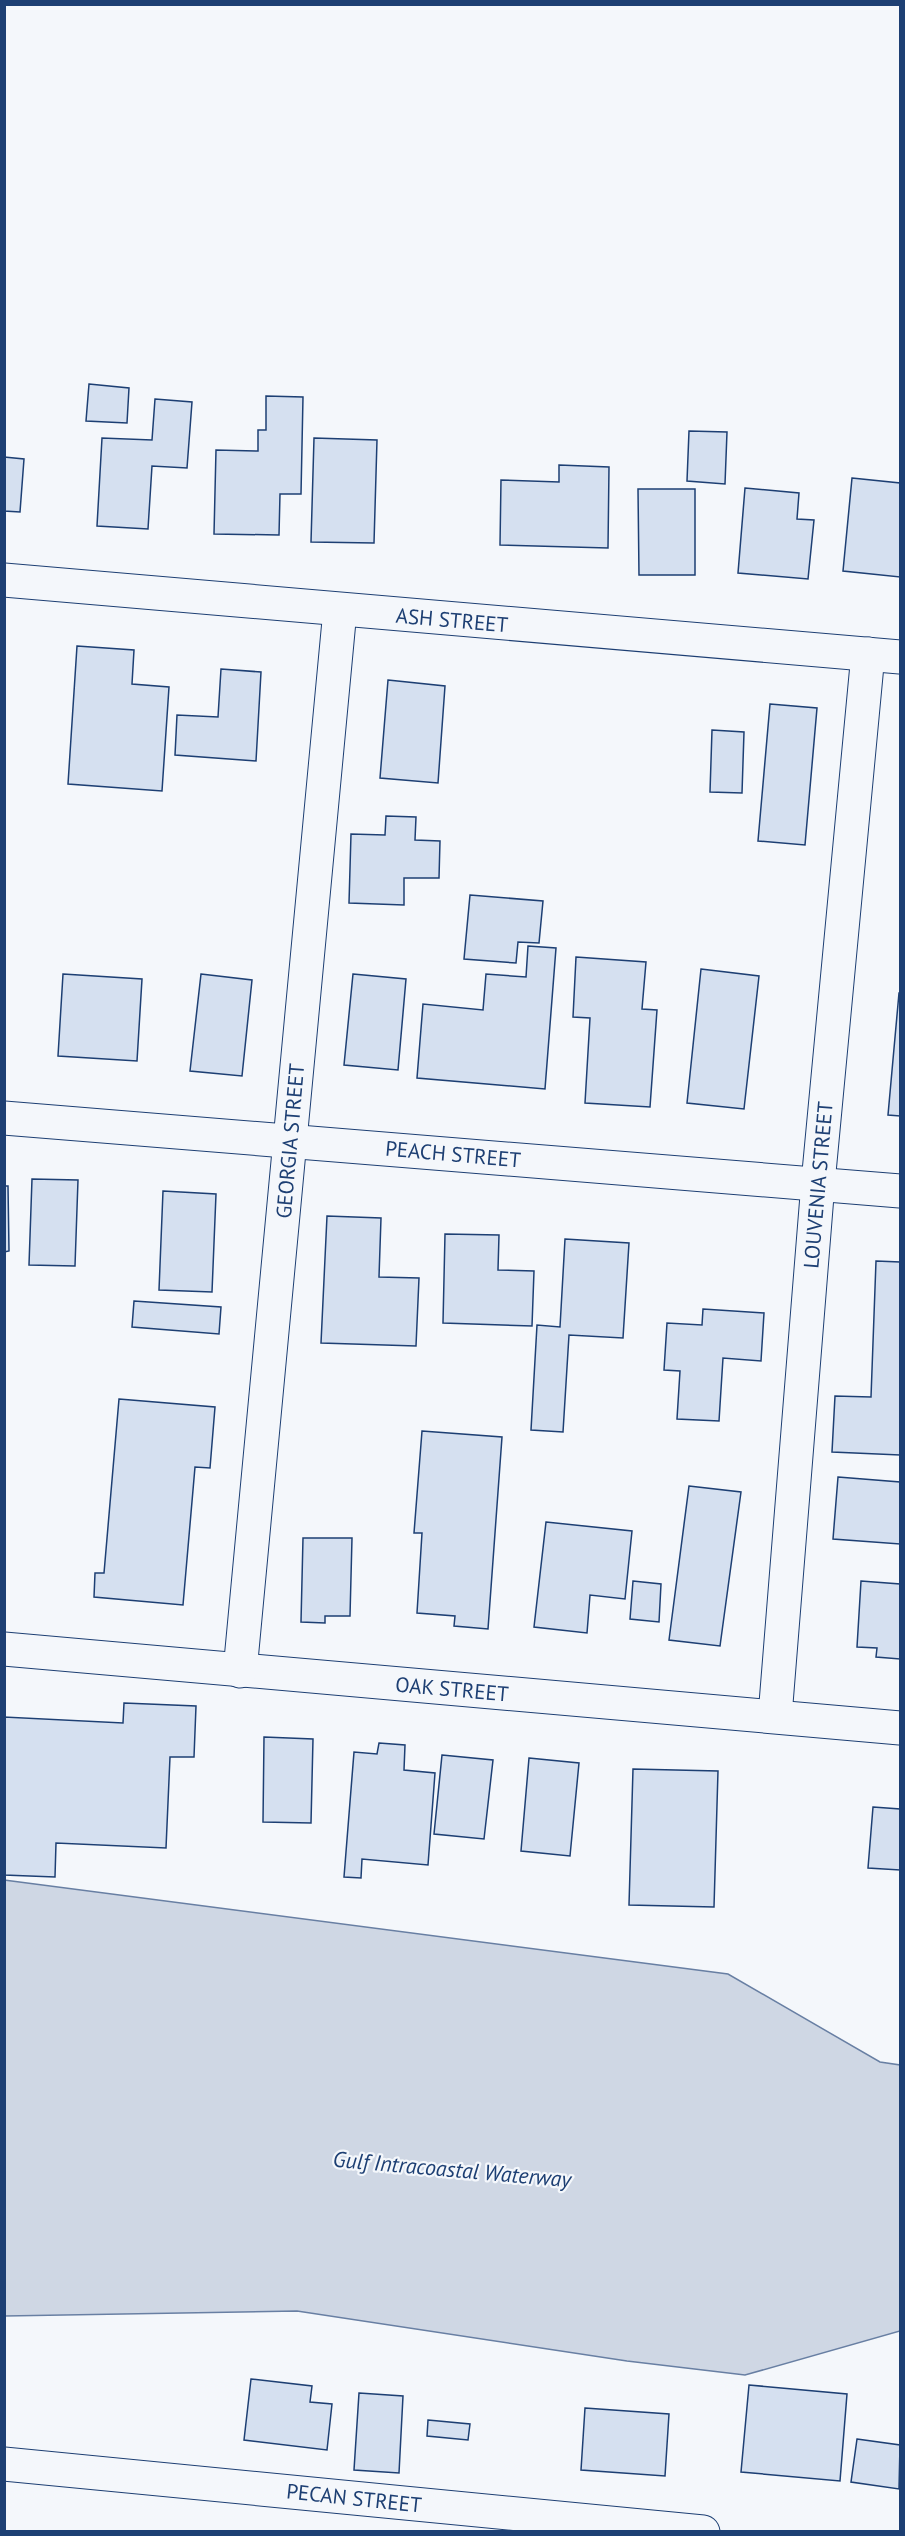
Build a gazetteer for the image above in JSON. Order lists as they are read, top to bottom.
{
  "streets": {
    "street": [
      "ASH STREET",
      "GEORGIA STREET",
      "PEACH STREET",
      "LOUVENIA STREET",
      "OAK STREET",
      "PECAN STREET"
    ]
  },
  "crossings": [
    ["ASH STREET", "GEORGIA STREET"],
    ["ASH STREET", "LOUVENIA STREET"],
    ["GEORGIA STREET", "PEACH STREET"],
    ["GEORGIA STREET", "OAK STREET"],
    ["PEACH STREET", "LOUVENIA STREET"],
    ["LOUVENIA STREET", "OAK STREET"]
  ],
  "water": ["Gulf Intracoastal Waterway"]
}
